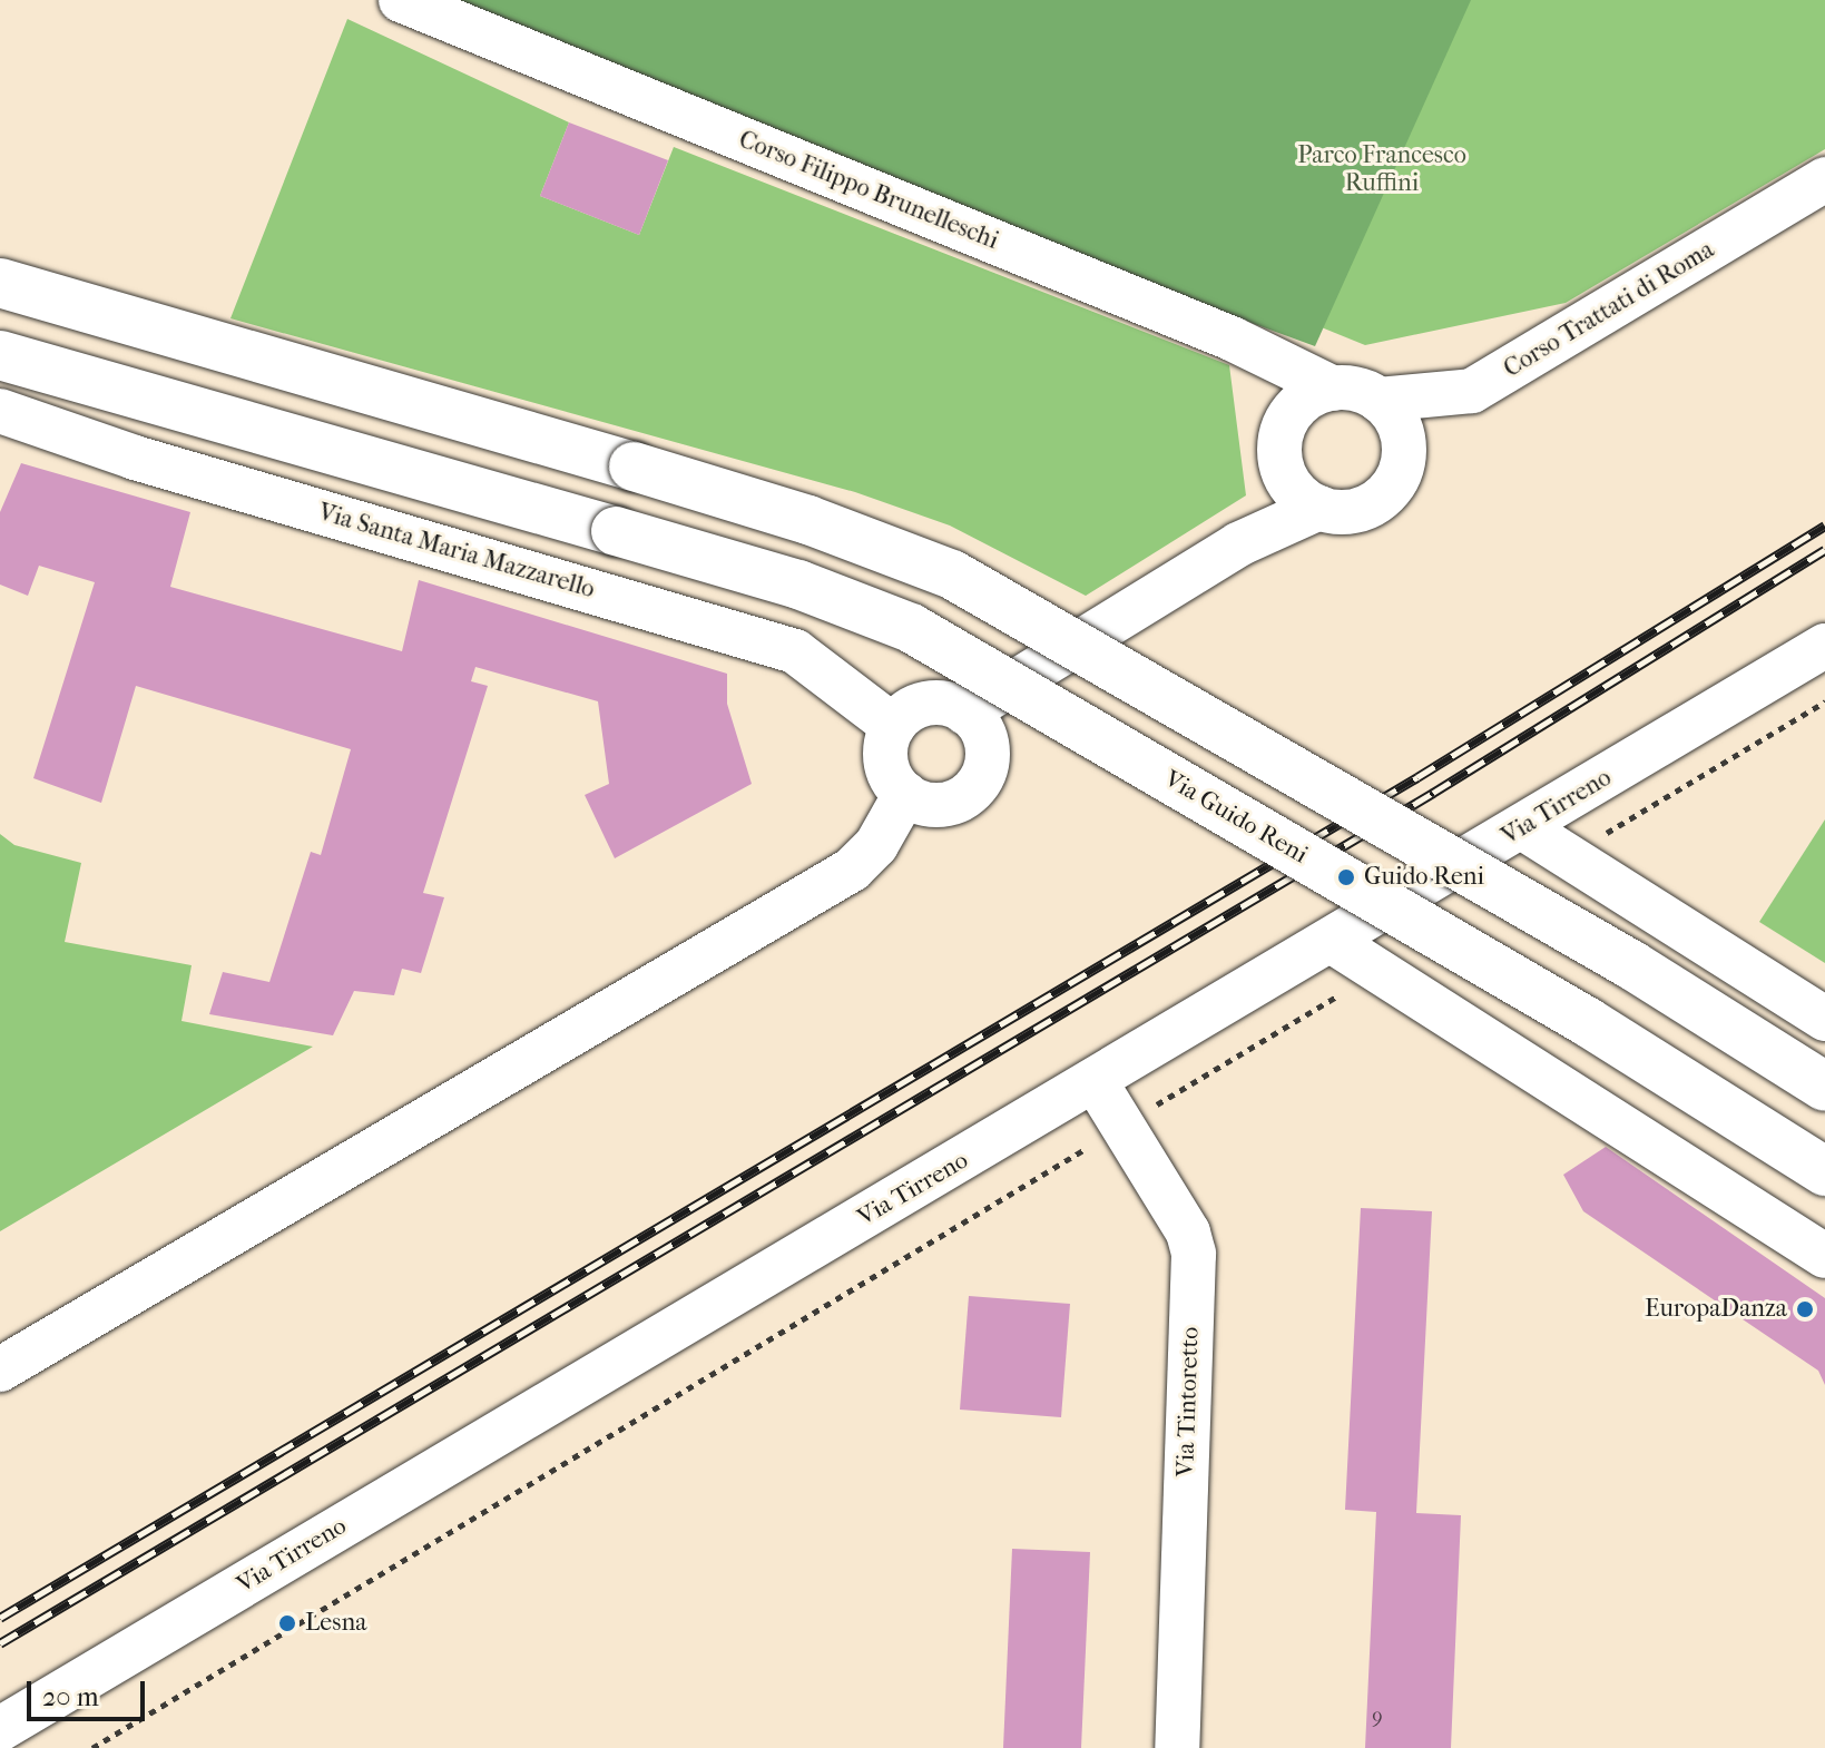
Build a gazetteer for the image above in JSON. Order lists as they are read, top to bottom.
{
  "streets": {
    "main road": ["Via Guido Reni"],
    "street": [
      "Corso Filippo Brunelleschi",
      "Corso Trattati di Roma",
      "Via Santa Maria Mazzarello",
      "Via Tirreno",
      "Via Tintoretto"
    ]
  },
  "crossings": [
    ["Corso Filippo Brunelleschi", "Corso Trattati di Roma"],
    ["Via Tirreno", "Via Tintoretto"]
  ],
  "parks": ["Parco Francesco Ruffini"],
  "places": ["Guido Reni", "EuropaDanza", "Lesna"],
  "house_numbers": ["9"],
  "scale_bar": "20 m"
}
